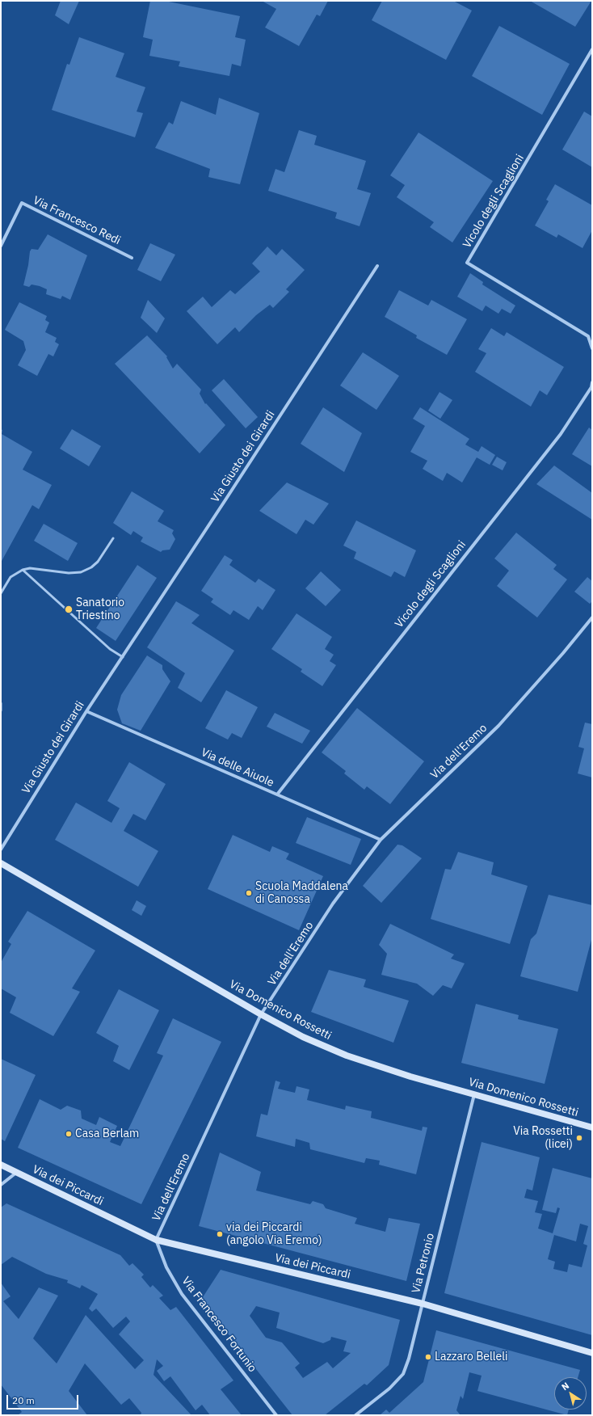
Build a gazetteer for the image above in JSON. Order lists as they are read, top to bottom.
{
  "streets": {
    "main road": ["Via Domenico Rossetti", "Via dei Piccardi"],
    "street": [
      "Vicolo degli Scaglioni",
      "Via Francesco Redi",
      "Via Giusto dei Girardi",
      "Via dell'Eremo",
      "Via delle Aiuole",
      "Via Petronio",
      "Via Francesco Fortunio"
    ]
  },
  "crossings": [
    ["Vicolo degli Scaglioni", "Via delle Aiuole"],
    ["Via Giusto dei Girardi", "Via delle Aiuole"],
    ["Via dell'Eremo", "Via delle Aiuole"],
    ["Via dell'Eremo", "Via Domenico Rossetti"],
    ["Via dell'Eremo", "Via dei Piccardi"],
    ["Via dell'Eremo", "Via Francesco Fortunio"],
    ["Via Domenico Rossetti", "Via Petronio"],
    ["Via dei Piccardi", "Via Petronio"],
    ["Via dei Piccardi", "Via Francesco Fortunio"]
  ],
  "places": [
    "Sanatorio Triestino",
    "Scuola Maddalena di Canossa",
    "Casa Berlam",
    "Via Rossetti (licei)",
    "via dei Piccardi (angolo Via Eremo)",
    "Lazzaro Belleli"
  ],
  "scale_bar": "20 m",
  "north": "top left"
}
